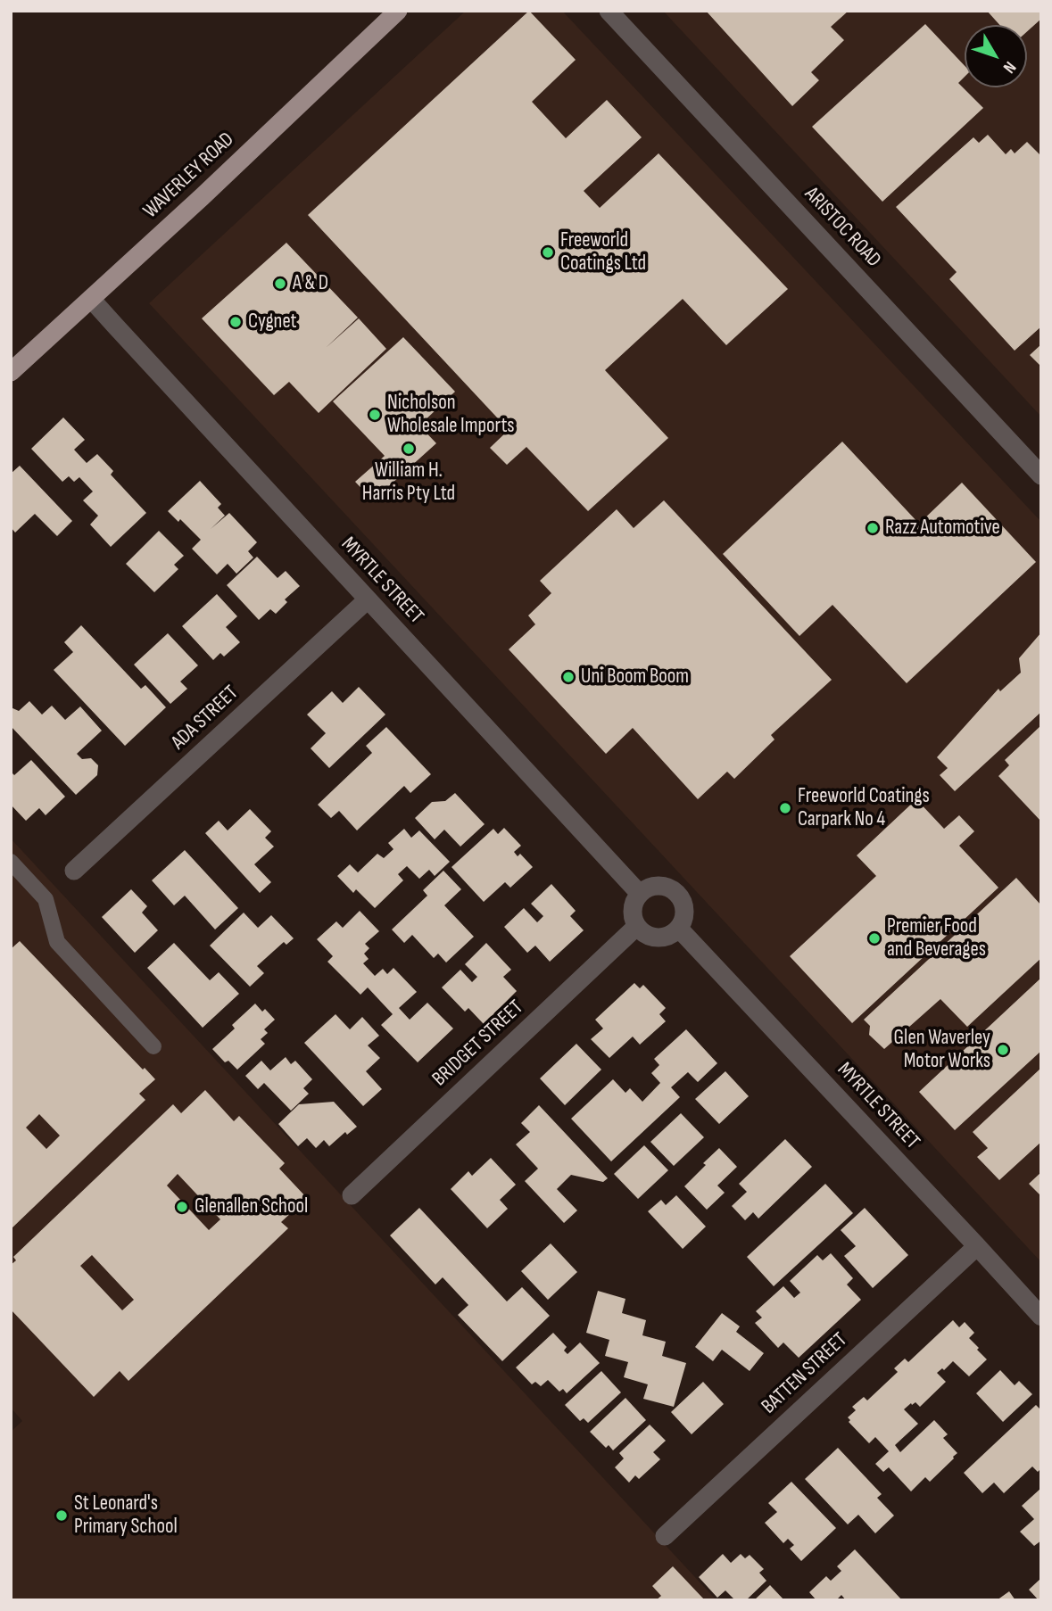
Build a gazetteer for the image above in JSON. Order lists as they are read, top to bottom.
{
  "streets": {
    "main road": ["WAVERLEY ROAD"],
    "street": [
      "ARISTOC ROAD",
      "MYRTLE STREET",
      "ADA STREET",
      "BRIDGET STREET",
      "BATTEN STREET"
    ]
  },
  "crossings": [
    ["WAVERLEY ROAD", "MYRTLE STREET"],
    ["MYRTLE STREET", "ADA STREET"],
    ["MYRTLE STREET", "BRIDGET STREET"],
    ["MYRTLE STREET", "BATTEN STREET"]
  ],
  "places": [
    "Freeworld Coatings Ltd",
    "A & D",
    "Cygnet",
    "Nicholson Wholesale Imports",
    "William H. Harris Pty Ltd",
    "Razz Automotive",
    "Uni Boom Boom",
    "Freeworld Coatings Carpark No 4",
    "Premier Food and Beverages",
    "Glen Waverley Motor Works",
    "Glenallen School",
    "St Leonard's Primary School"
  ],
  "north": "bottom right"
}
